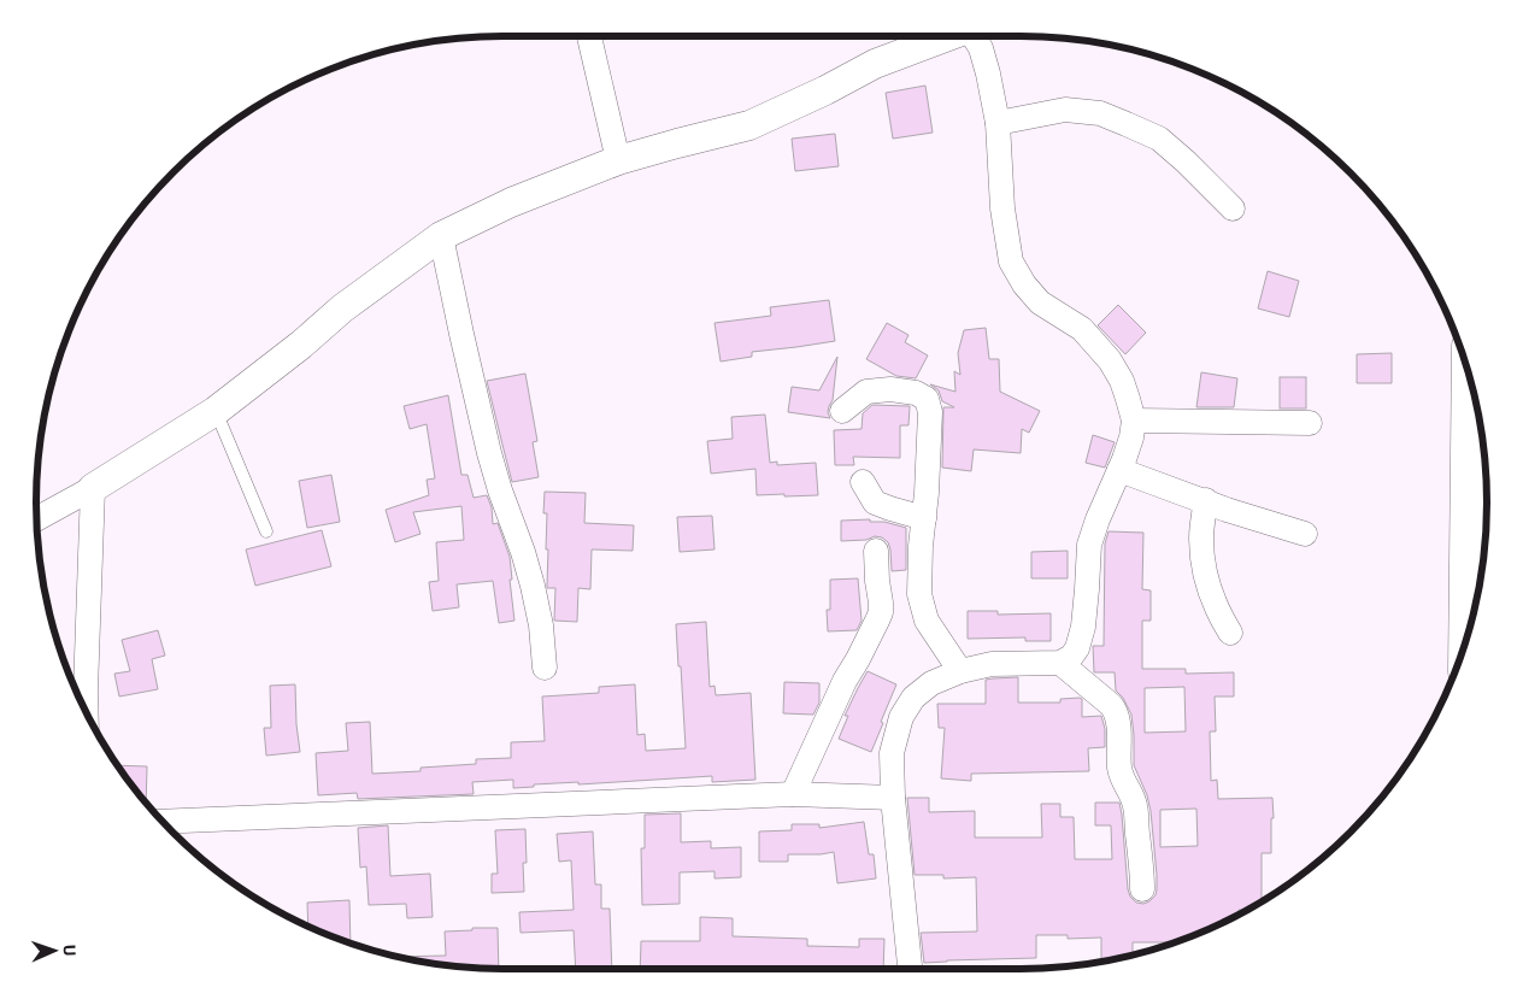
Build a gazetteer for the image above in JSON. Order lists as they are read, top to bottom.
{
  "north": "right"
}
